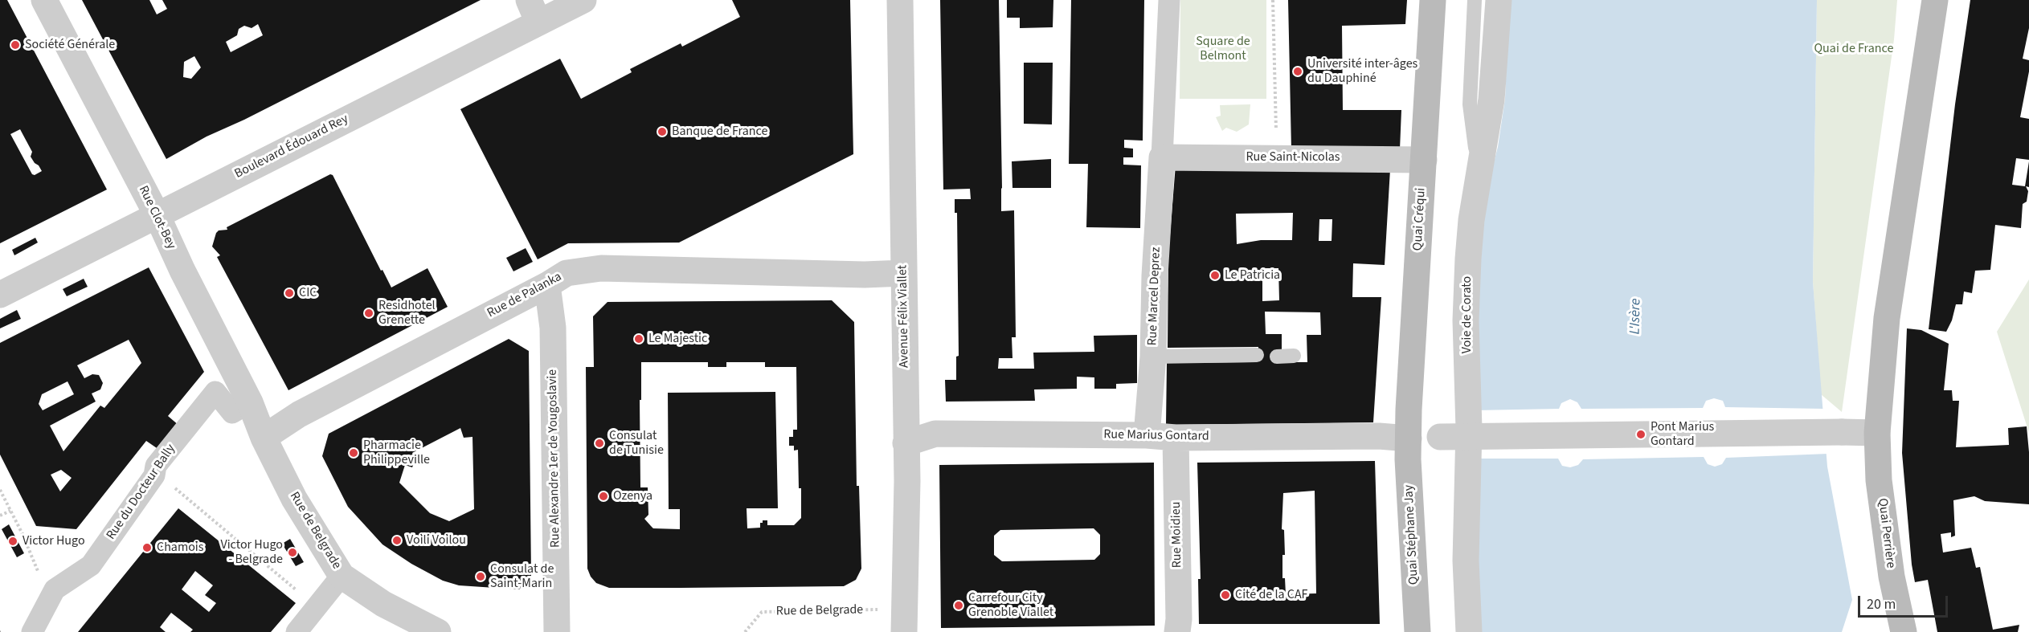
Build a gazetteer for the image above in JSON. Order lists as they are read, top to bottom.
{
  "streets": {
    "main road": ["Quai Créqui", "Quai Perrière", "Quai Stéphane Jay"],
    "street": [
      "Boulevard Édouard Rey",
      "Rue Saint-Nicolas",
      "Rue Clot-Bey",
      "Rue de Palanka",
      "Rue Marcel Deprez",
      "Voie de Corato",
      "Avenue Félix Viallet",
      "Rue Marius Gontard",
      "Rue Alexandre 1er de Yougoslavie",
      "Rue du Docteur Bally",
      "Rue de Belgrade",
      "Rue Moidieu"
    ]
  },
  "crossings": [
    ["Boulevard Édouard Rey", "Rue Clot-Bey"],
    ["Rue Saint-Nicolas", "Quai Créqui"],
    ["Rue Saint-Nicolas", "Rue Marcel Deprez"],
    ["Rue Clot-Bey", "Rue de Palanka"],
    ["Rue Clot-Bey", "Rue du Docteur Bally"],
    ["Rue Clot-Bey", "Rue de Belgrade"],
    ["Quai Créqui", "Rue Marius Gontard"],
    ["Quai Créqui", "Quai Stéphane Jay"],
    ["Rue de Palanka", "Avenue Félix Viallet"],
    ["Rue de Palanka", "Rue Alexandre 1er de Yougoslavie"],
    ["Rue de Palanka", "Rue de Belgrade"],
    ["Rue Marcel Deprez", "Rue Marius Gontard"],
    ["Avenue Félix Viallet", "Rue Marius Gontard"],
    ["Avenue Félix Viallet", "Rue de Belgrade"],
    ["Rue Marius Gontard", "Rue Moidieu"],
    ["Rue Marius Gontard", "Quai Stéphane Jay"]
  ],
  "water": ["L'Isère"],
  "parks": ["Square de Belmont", "Quai de France"],
  "places": [
    "Société Générale",
    "Université inter-âges du Dauphiné",
    "Banque de France",
    "Le Patricia",
    "CIC",
    "Residhotel Grenette",
    "Le Majestic",
    "Pont Marius Gontard",
    "Consulat de Tunisie",
    "Pharmacie Philippeville",
    "Ozenya",
    "Voili Voilou",
    "Victor Hugo",
    "Chamois",
    "Victor Hugo - Belgrade",
    "Consulat de Saint-Marin",
    "Cité de la CAF",
    "Carrefour City Grenoble Viallet"
  ],
  "scale_bar": "20 m"
}
